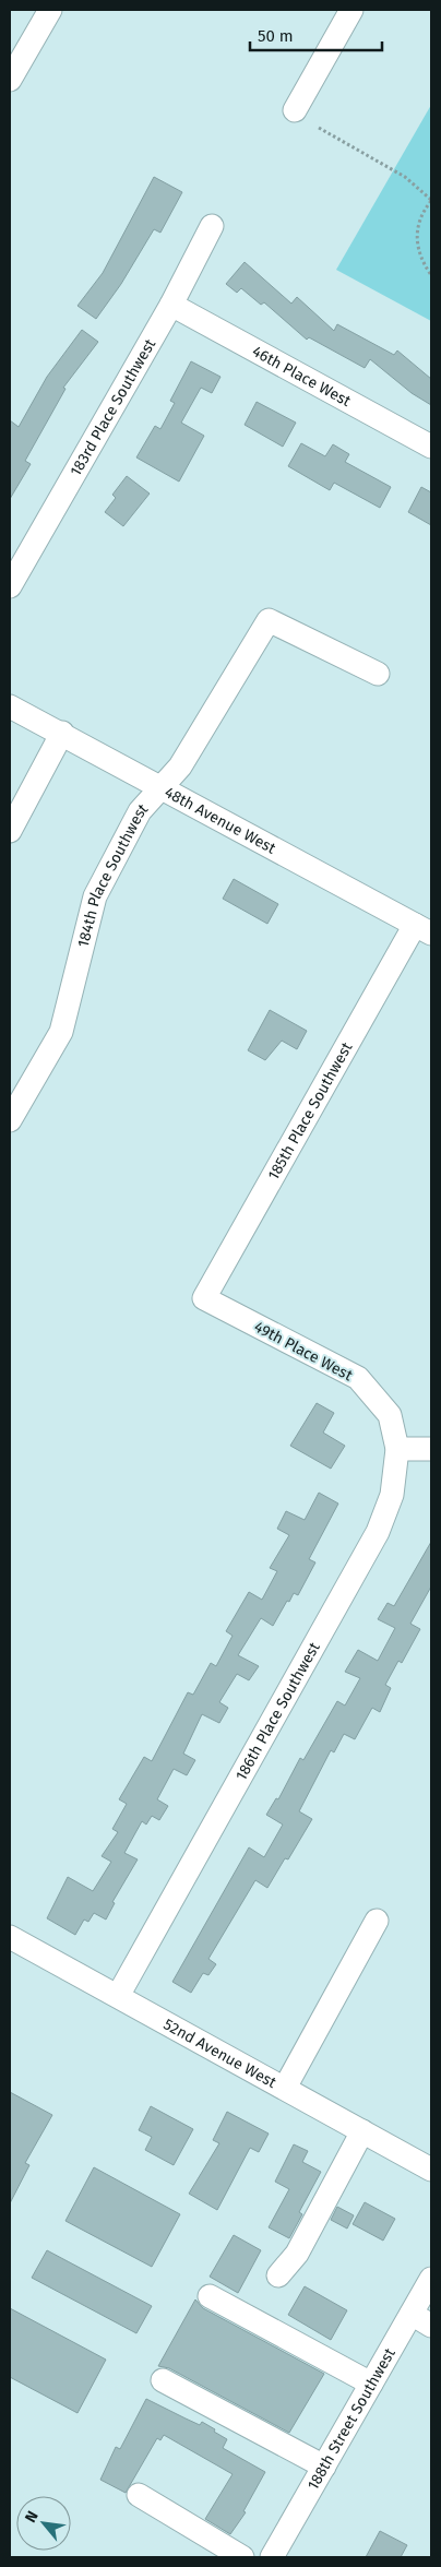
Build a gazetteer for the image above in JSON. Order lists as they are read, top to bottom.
{
  "streets": {
    "street": [
      "46th Place West",
      "183rd Place Southwest",
      "48th Avenue West",
      "184th Place Southwest",
      "185th Place Southwest",
      "49th Place West",
      "186th Place Southwest",
      "52nd Avenue West",
      "188th Street Southwest"
    ]
  },
  "crossings": [
    ["46th Place West", "183rd Place Southwest"],
    ["48th Avenue West", "184th Place Southwest"],
    ["48th Avenue West", "185th Place Southwest"],
    ["185th Place Southwest", "49th Place West"],
    ["49th Place West", "186th Place Southwest"],
    ["186th Place Southwest", "52nd Avenue West"]
  ],
  "scale_bar": "50 m",
  "north": "top left"
}
